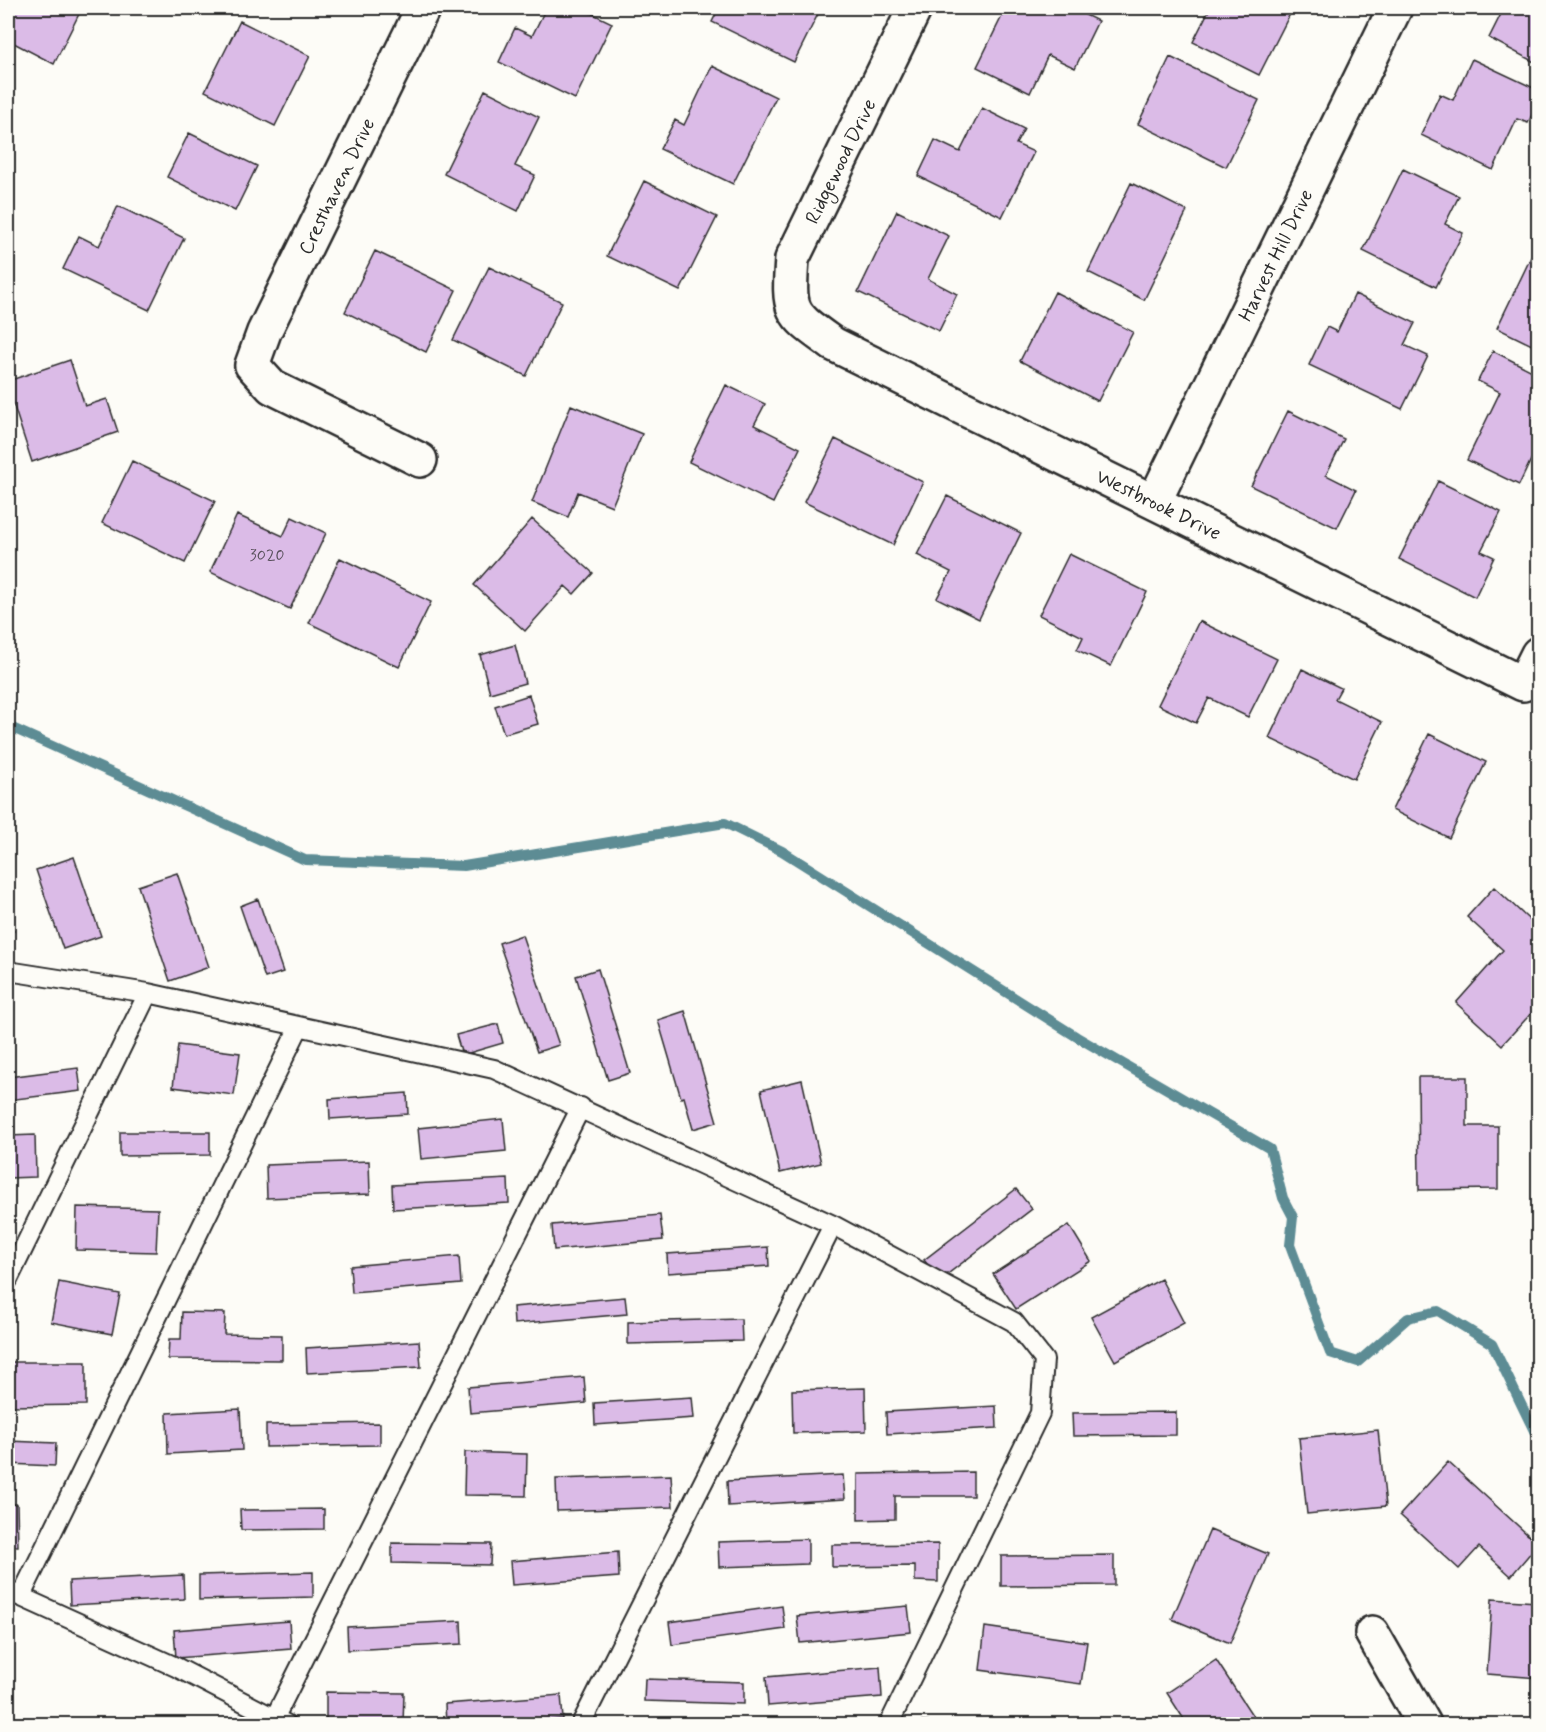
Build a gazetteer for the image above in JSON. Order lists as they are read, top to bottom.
{
  "streets": {
    "street": [
      "Ridgewood Drive",
      "Cresthaven Drive",
      "Harvest Hill Drive",
      "Westbrook Drive"
    ]
  },
  "crossings": [
    ["Ridgewood Drive", "Westbrook Drive"],
    ["Harvest Hill Drive", "Westbrook Drive"]
  ],
  "house_numbers": ["3020"]
}
